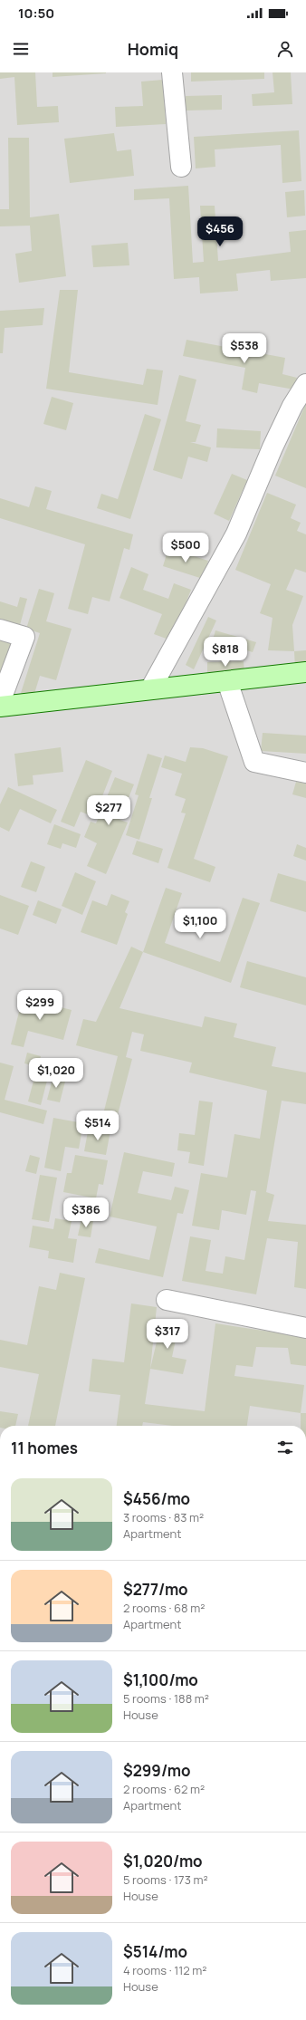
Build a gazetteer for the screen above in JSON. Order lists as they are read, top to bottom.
{
  "page": {
    "status": "10:50",
    "header": "Homiq",
    "price": [
      "$456",
      "$538",
      "$500",
      "$818",
      "$277",
      "$1,100",
      "$299",
      "$1,020",
      "$514",
      "$386",
      "$317"
    ],
    "heading": "11 homes",
    "list": [
      {
        "name": "$456/mo",
        "note": "3 rooms · 83 m² · Apartment"
      },
      {
        "name": "$277/mo",
        "note": "2 rooms · 68 m² · Apartment"
      },
      {
        "name": "$1,100/mo",
        "note": "5 rooms · 188 m² · House"
      },
      {
        "name": "$299/mo",
        "note": "2 rooms · 62 m² · Apartment"
      },
      {
        "name": "$1,020/mo",
        "note": "5 rooms · 173 m² · House"
      },
      {
        "name": "$514/mo",
        "note": "4 rooms · 112 m² · House"
      }
    ]
  }
}
